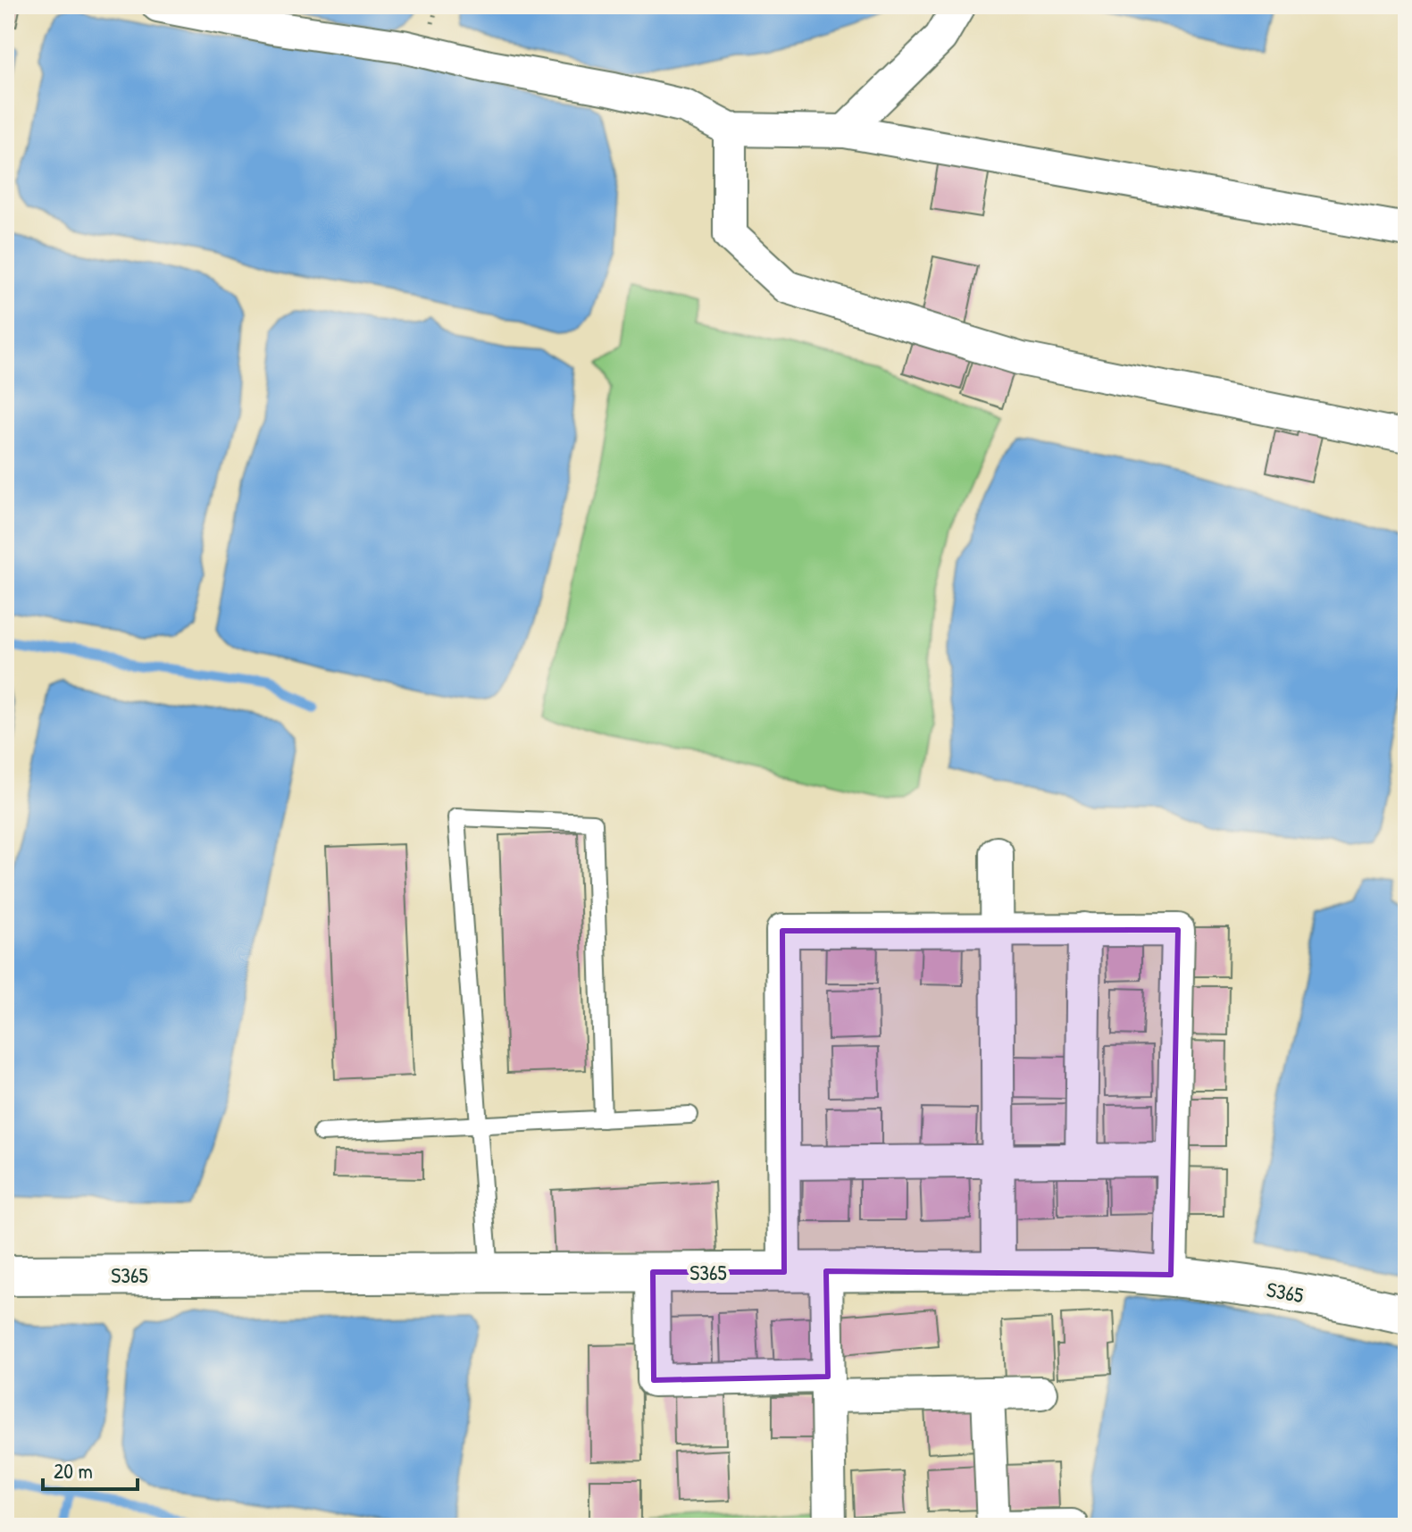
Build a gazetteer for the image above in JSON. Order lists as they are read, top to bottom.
{
  "streets": {
    "street": ["S365"]
  },
  "scale_bar": "20 m"
}
